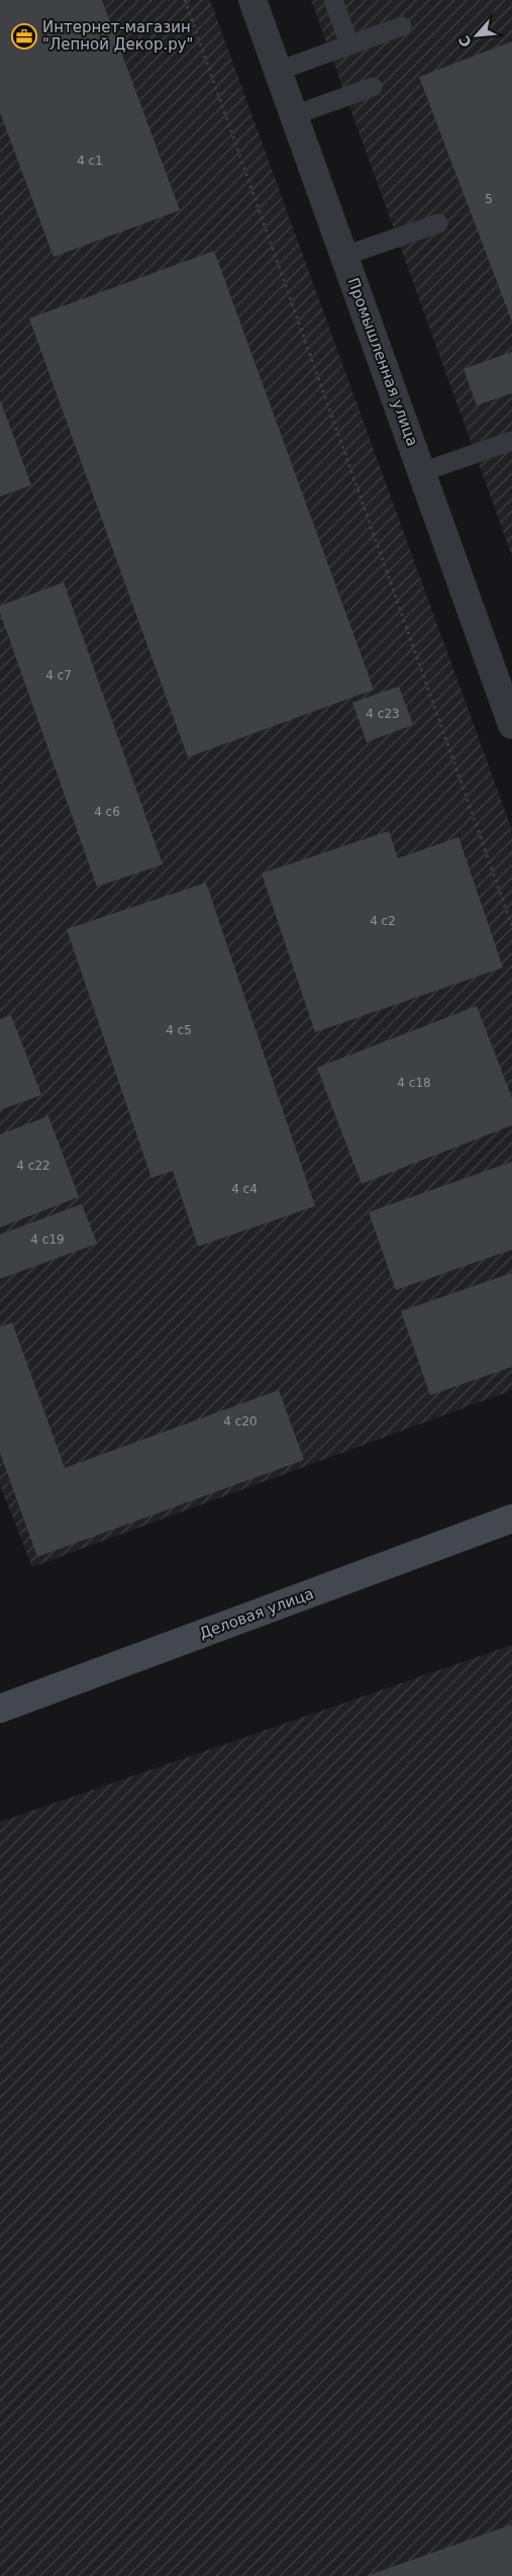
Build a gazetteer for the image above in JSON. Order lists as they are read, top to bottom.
{
  "streets": {
    "street": ["Промышленная улица", "Деловая улица"]
  },
  "places": {
    "office": ["Интернет-магазин \"Лепной Декор.ру\""]
  },
  "house_numbers": [
    "4 с1",
    "5",
    "4 с7",
    "4 с23",
    "4 с6",
    "4 с2",
    "4 с5",
    "4 с18",
    "4 с22",
    "4 с4",
    "4 с19",
    "4 с20"
  ],
  "north": "bottom left"
}
